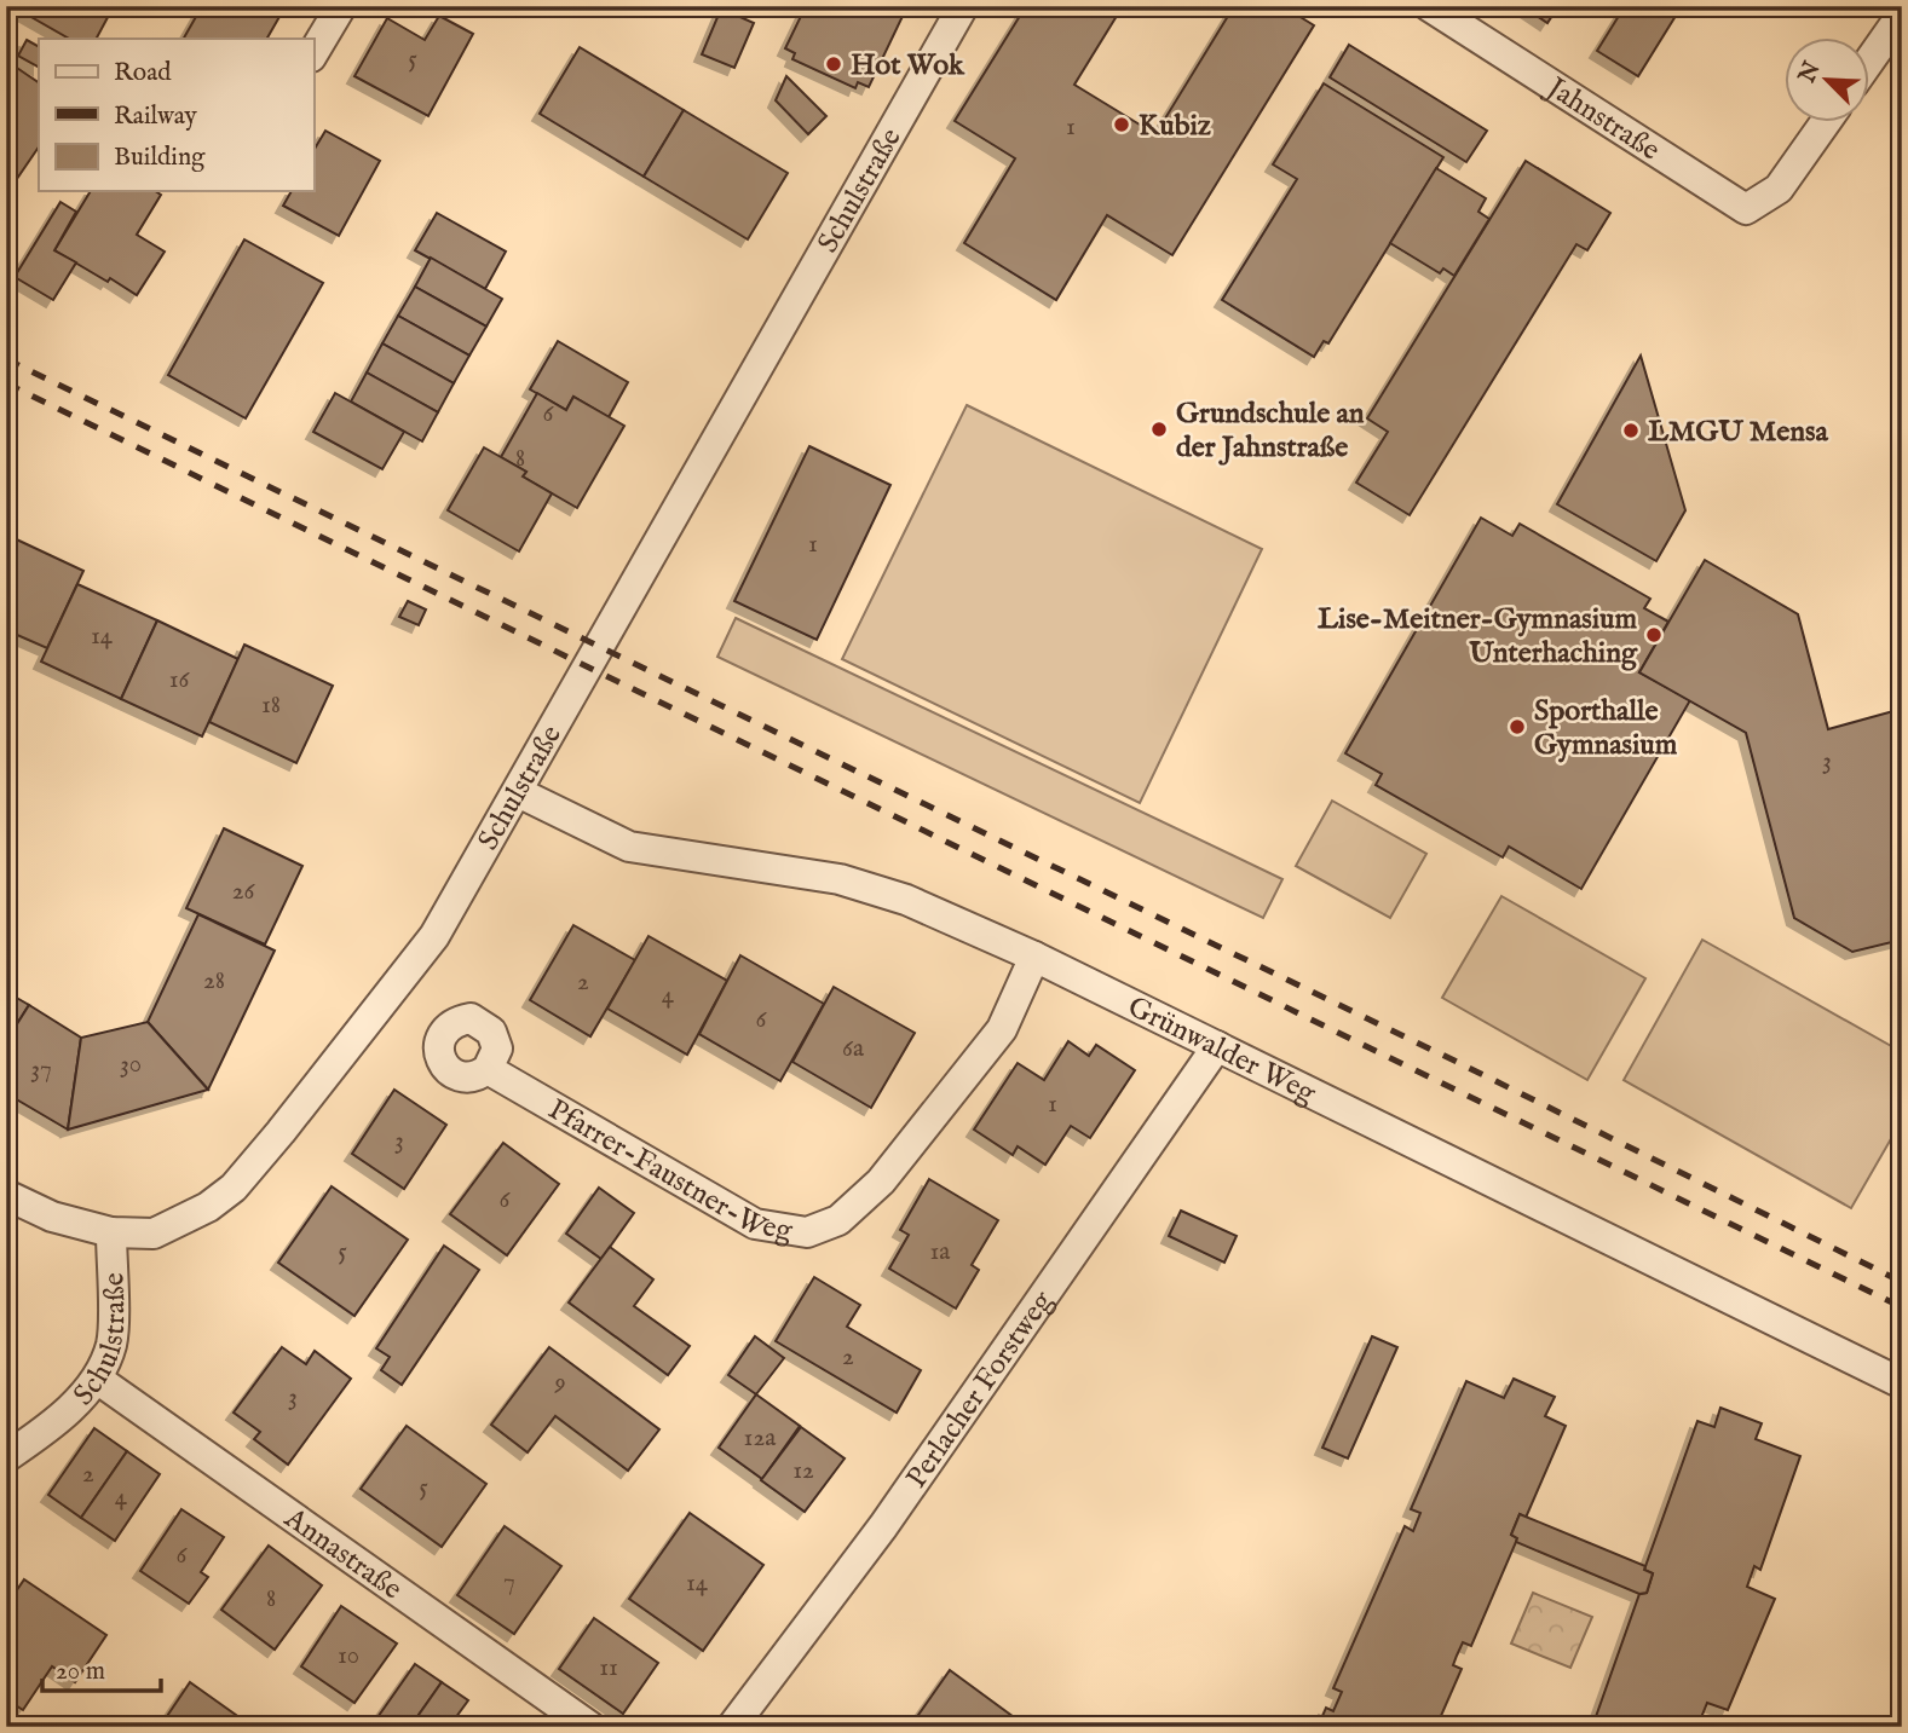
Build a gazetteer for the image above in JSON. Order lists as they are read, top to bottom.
{
  "streets": {
    "street": [
      "Jahnstraße",
      "Schulstraße",
      "Grünwalder Weg",
      "Pfarrer-Faustner-Weg",
      "Perlacher Forstweg",
      "Annastraße"
    ]
  },
  "crossings": [
    ["Schulstraße", "Grünwalder Weg"],
    ["Schulstraße", "Annastraße"],
    ["Grünwalder Weg", "Pfarrer-Faustner-Weg"],
    ["Grünwalder Weg", "Perlacher Forstweg"]
  ],
  "places": [
    "Hot Wok",
    "Kubiz",
    "Grundschule an der Jahnstraße",
    "LMGU Mensa",
    "Lise-Meitner-Gymnasium Unterhaching",
    "Sporthalle Gymnasium"
  ],
  "house_numbers": [
    "5",
    "1",
    "6",
    "8",
    "1",
    "14",
    "16",
    "18",
    "3",
    "26",
    "28",
    "2",
    "4",
    "6",
    "6a",
    "30",
    "37",
    "1",
    "3",
    "6",
    "5",
    "1a",
    "2",
    "9",
    "3",
    "12a",
    "12",
    "2",
    "5",
    "4",
    "6",
    "7",
    "14",
    "8",
    "10",
    "11"
  ],
  "legend": ["Road", "Railway", "Building"],
  "scale_bar": "20 m",
  "north": "top left"
}
